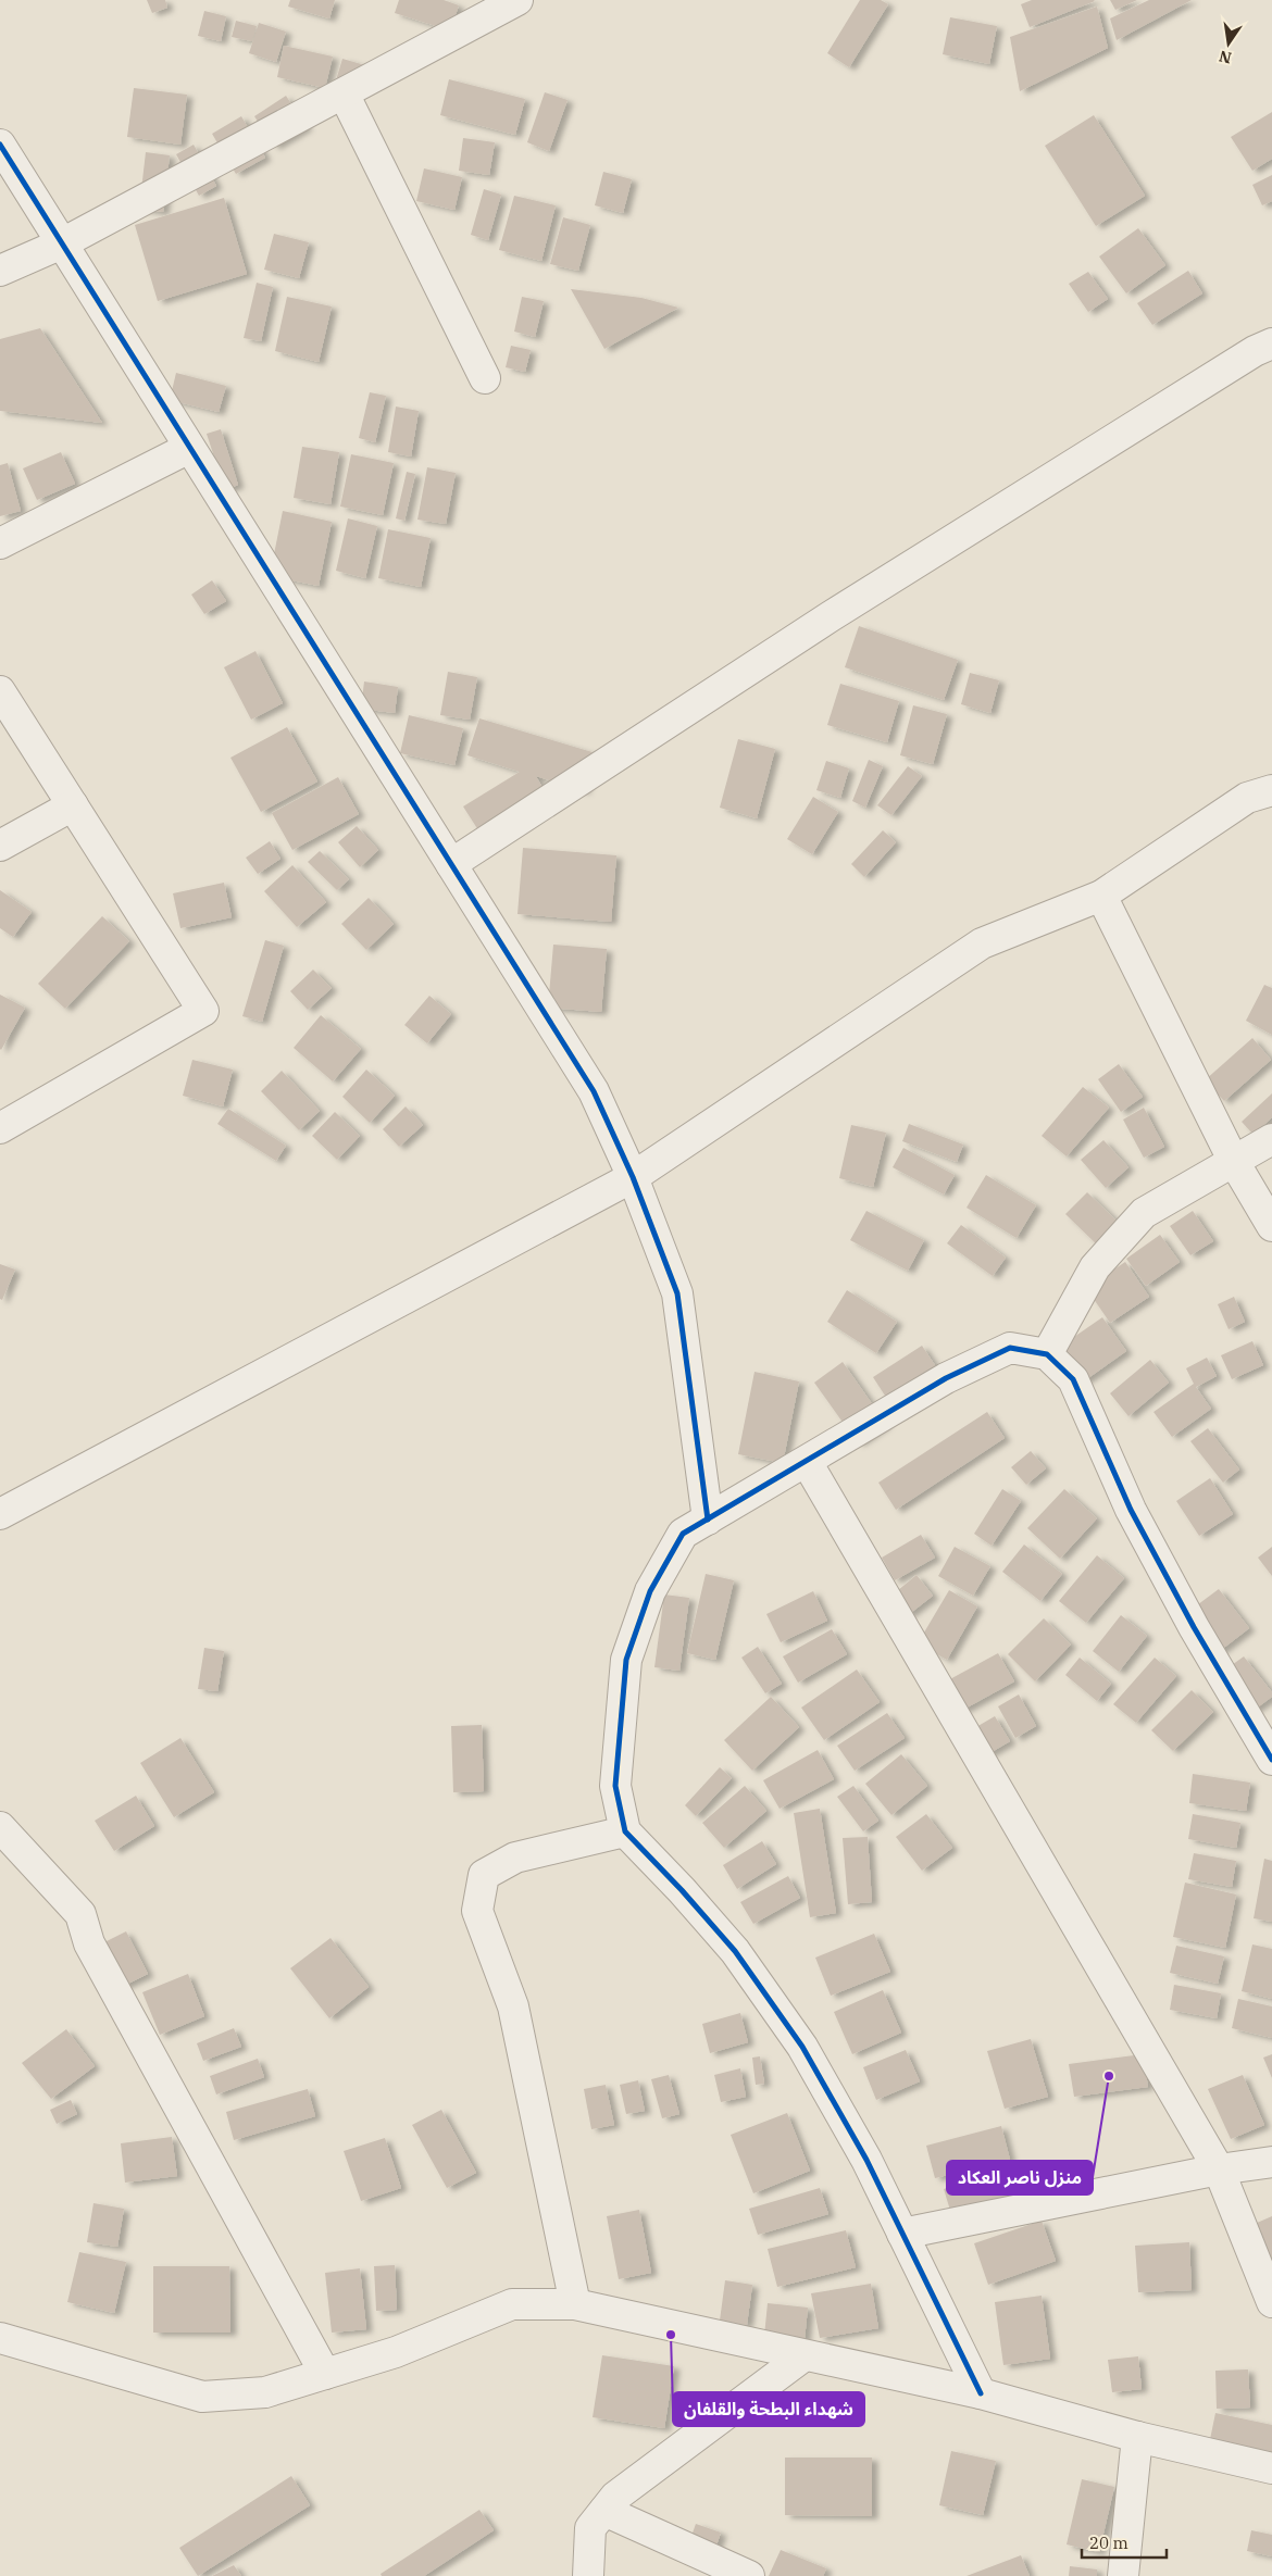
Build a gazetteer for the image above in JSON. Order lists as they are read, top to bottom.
{
  "places": ["منزل ناصر العكاد", "شهداء البطحة والقلفان"],
  "scale_bar": "20 m",
  "north": "bottom"
}
